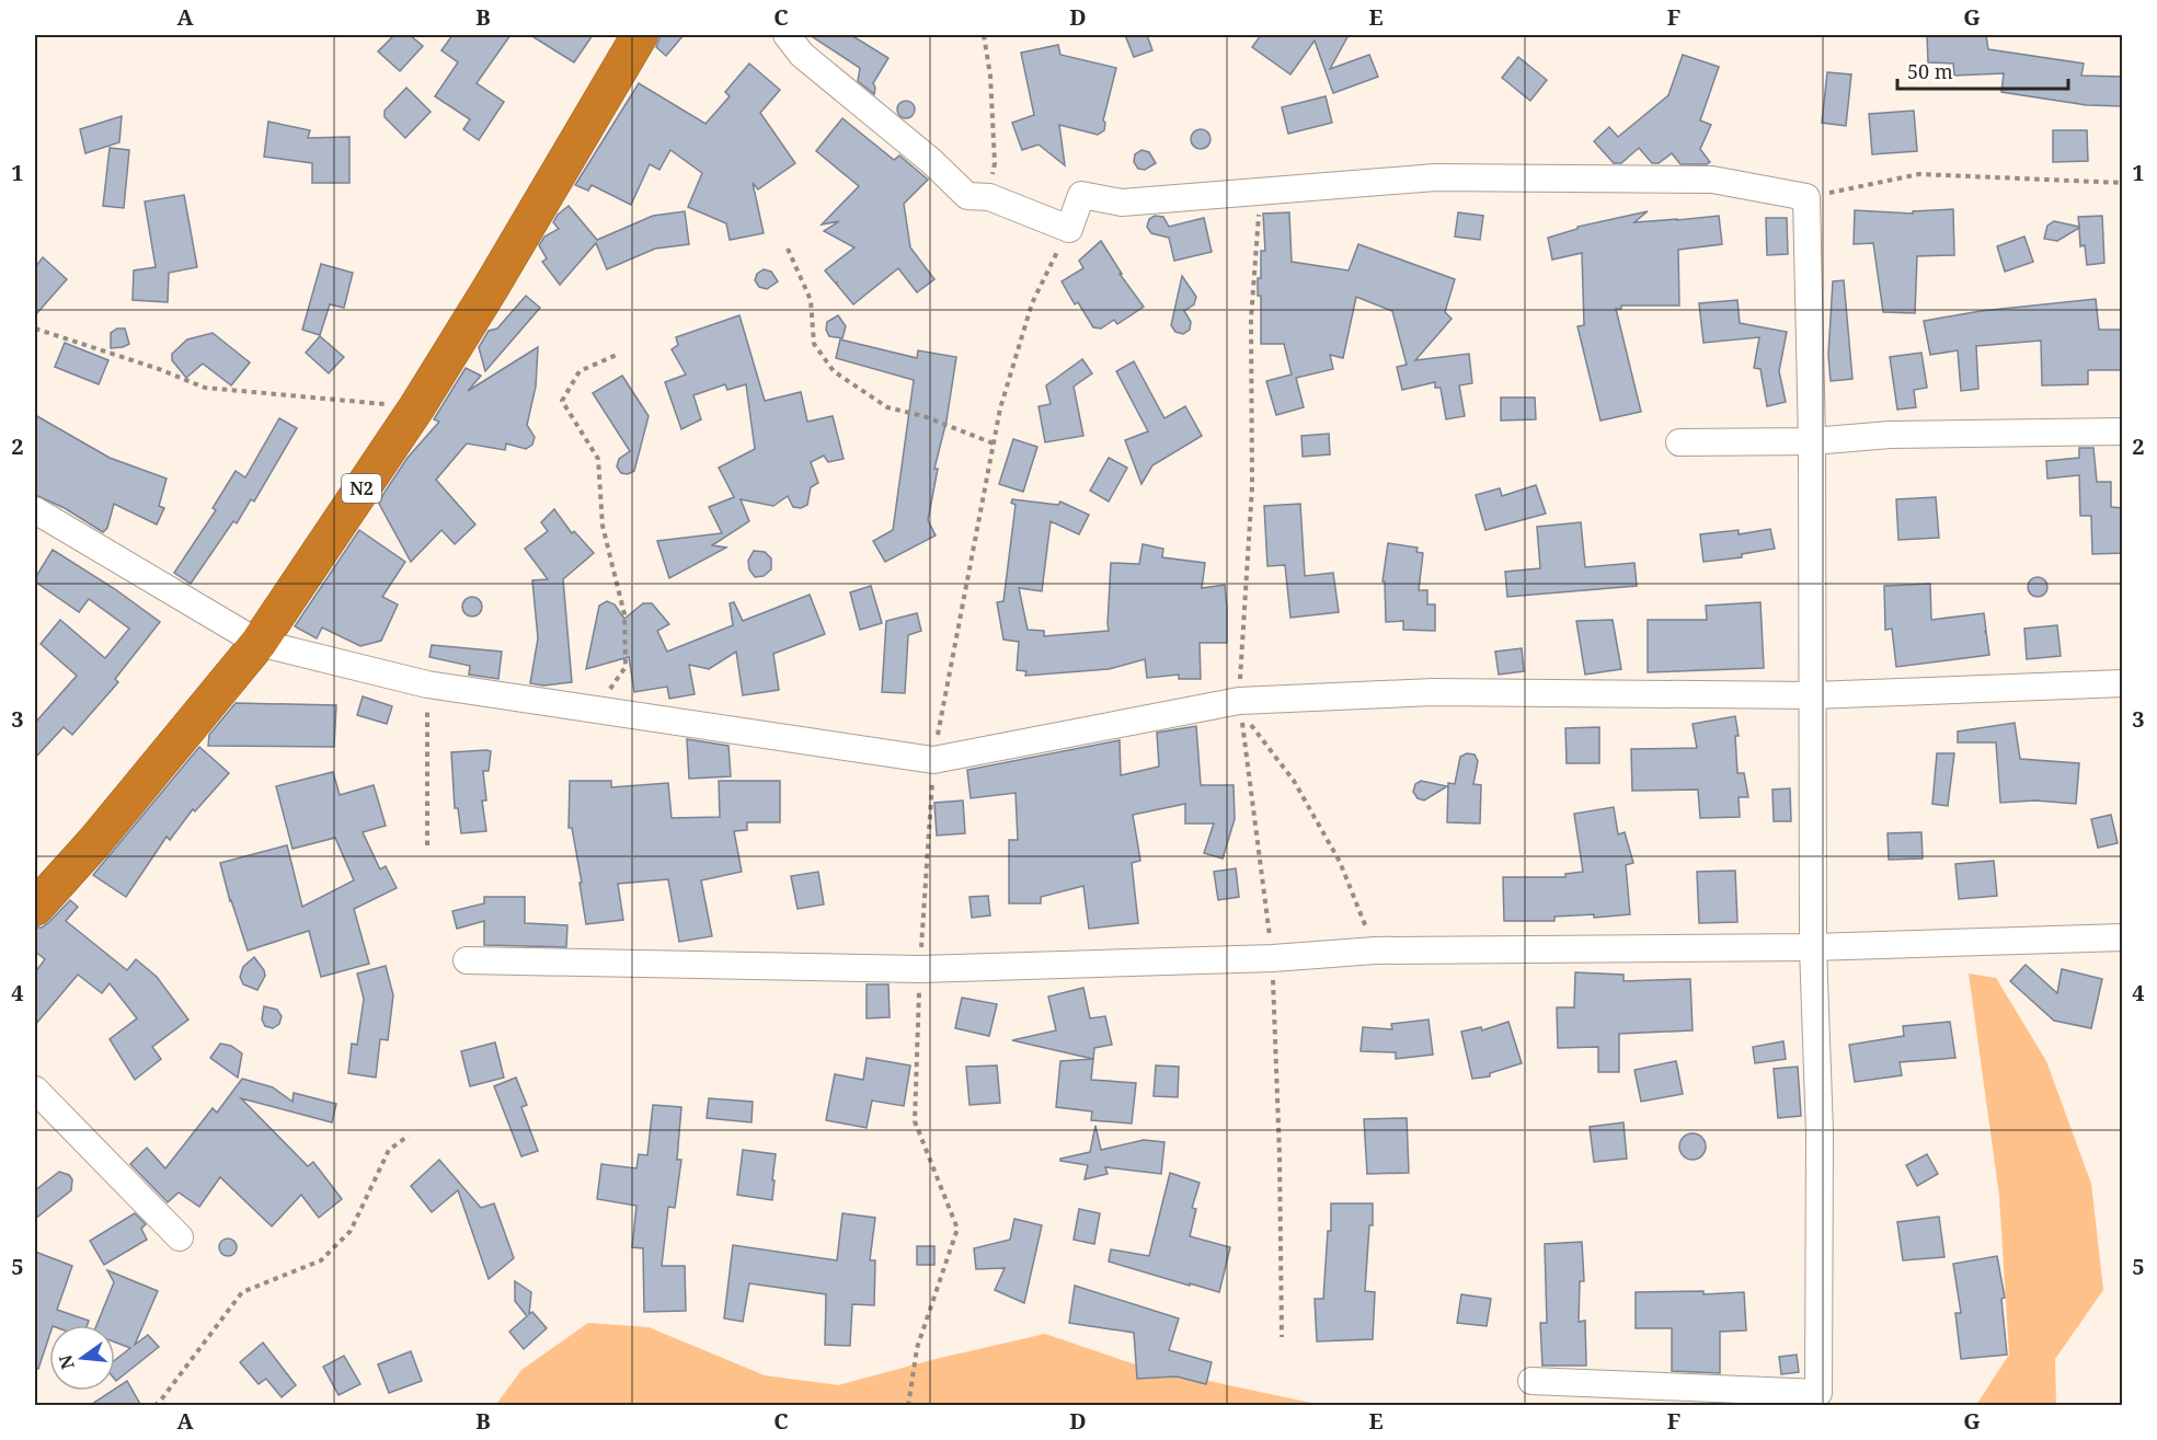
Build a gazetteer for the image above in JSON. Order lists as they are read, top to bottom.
{
  "streets": {
    "highway": ["N2"]
  },
  "scale_bar": "50 m",
  "north": "left",
  "grid": {
    "columns": [
      "A",
      "B",
      "C",
      "D",
      "E",
      "F",
      "G"
    ],
    "rows": [
      "1",
      "2",
      "3",
      "4",
      "5"
    ]
  }
}
